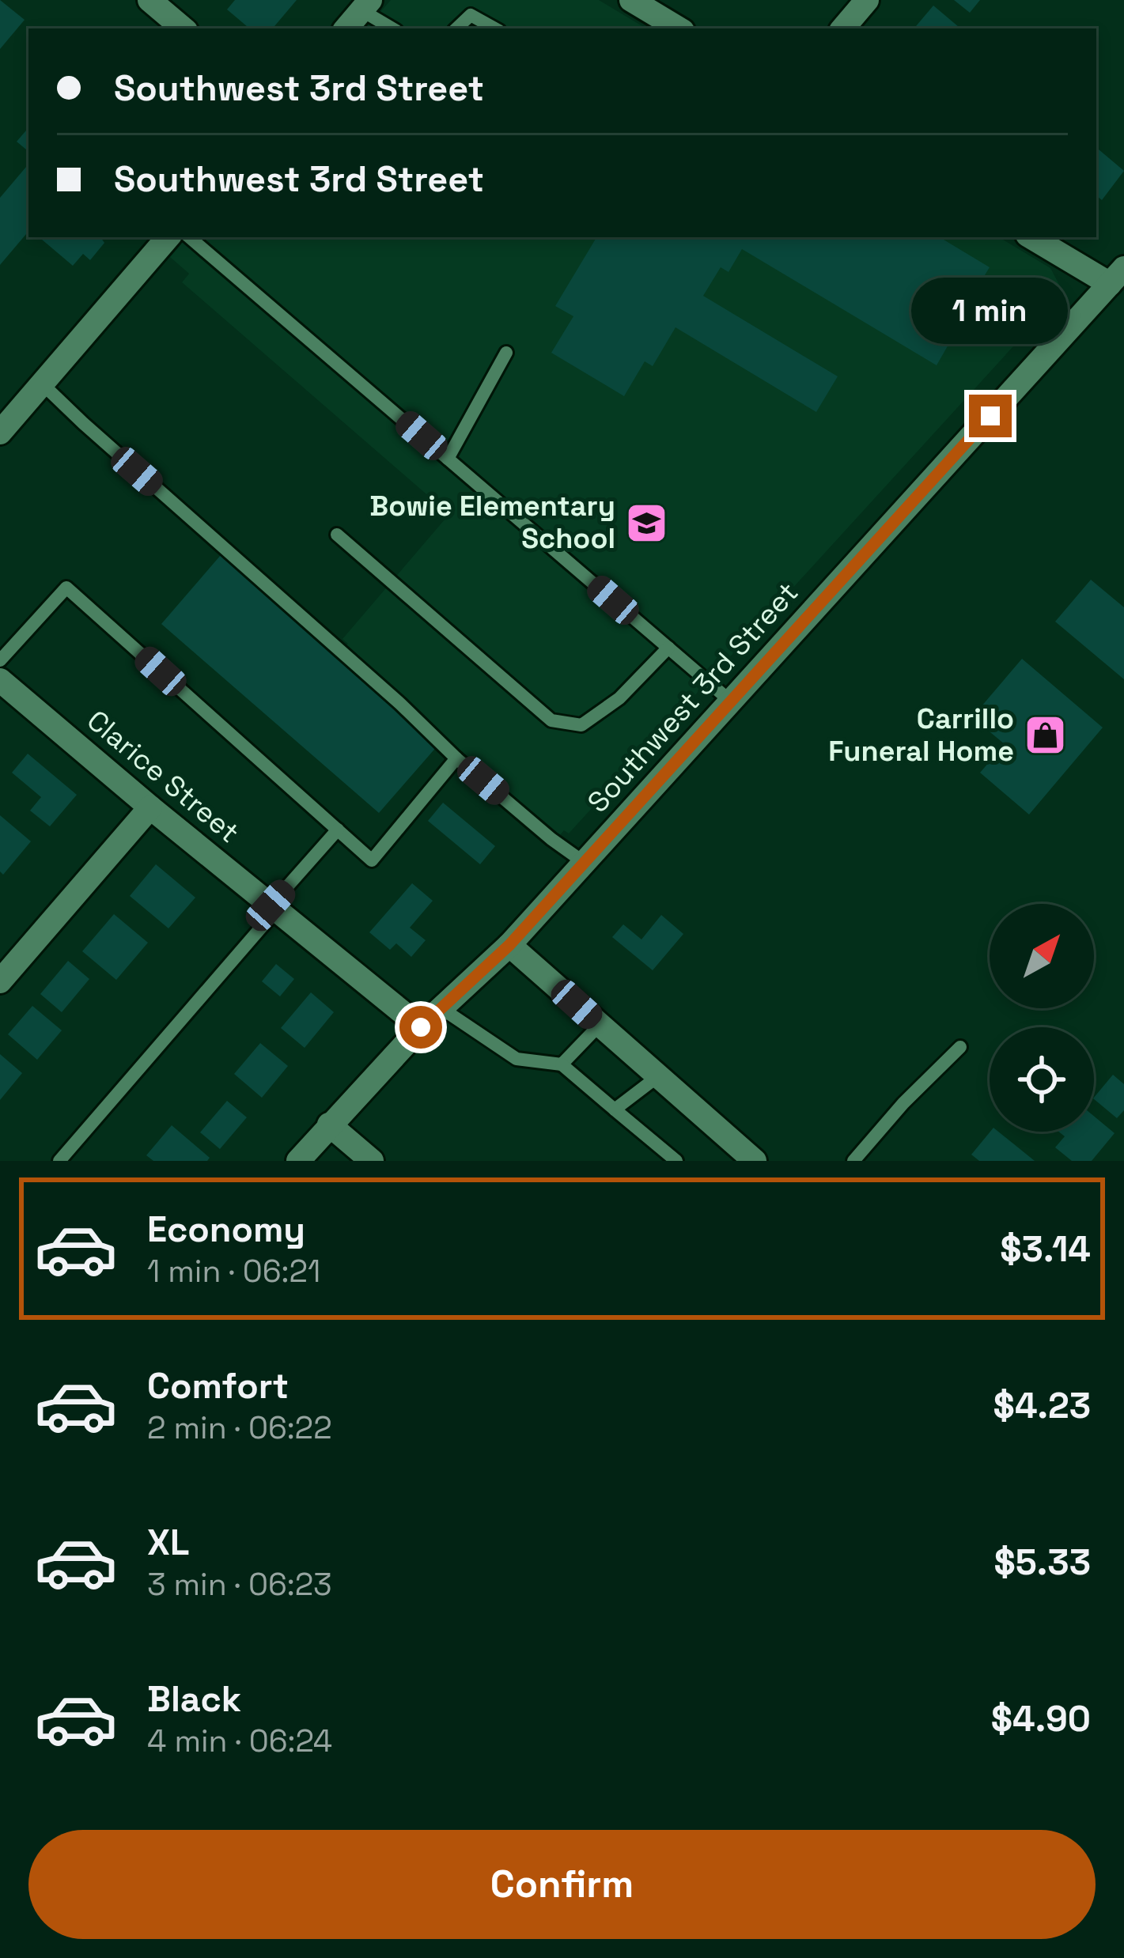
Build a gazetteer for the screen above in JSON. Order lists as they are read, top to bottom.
{
  "streets": {
    "street": ["Southwest 3rd Street", "Clarice Street"]
  },
  "crossings": [
    ["Southwest 3rd Street", "Clarice Street"]
  ],
  "places": {
    "school or university": ["Bowie Elementary School"],
    "shop": ["Carrillo Funeral Home"]
  },
  "north": "top right",
  "page": {
    "banner": ["Southwest 3rd Street", "Southwest 3rd Street"],
    "bubble": "1 min",
    "list": [
      {
        "name": "Economy",
        "note": "1 min · 06:21",
        "value": "$3.14"
      },
      {
        "name": "Comfort",
        "note": "2 min · 06:22",
        "value": "$4.23"
      },
      {
        "name": "XL",
        "note": "3 min · 06:23",
        "value": "$5.33"
      },
      {
        "name": "Black",
        "note": "4 min · 06:24",
        "value": "$4.90"
      }
    ],
    "buttons": "Confirm"
  }
}
